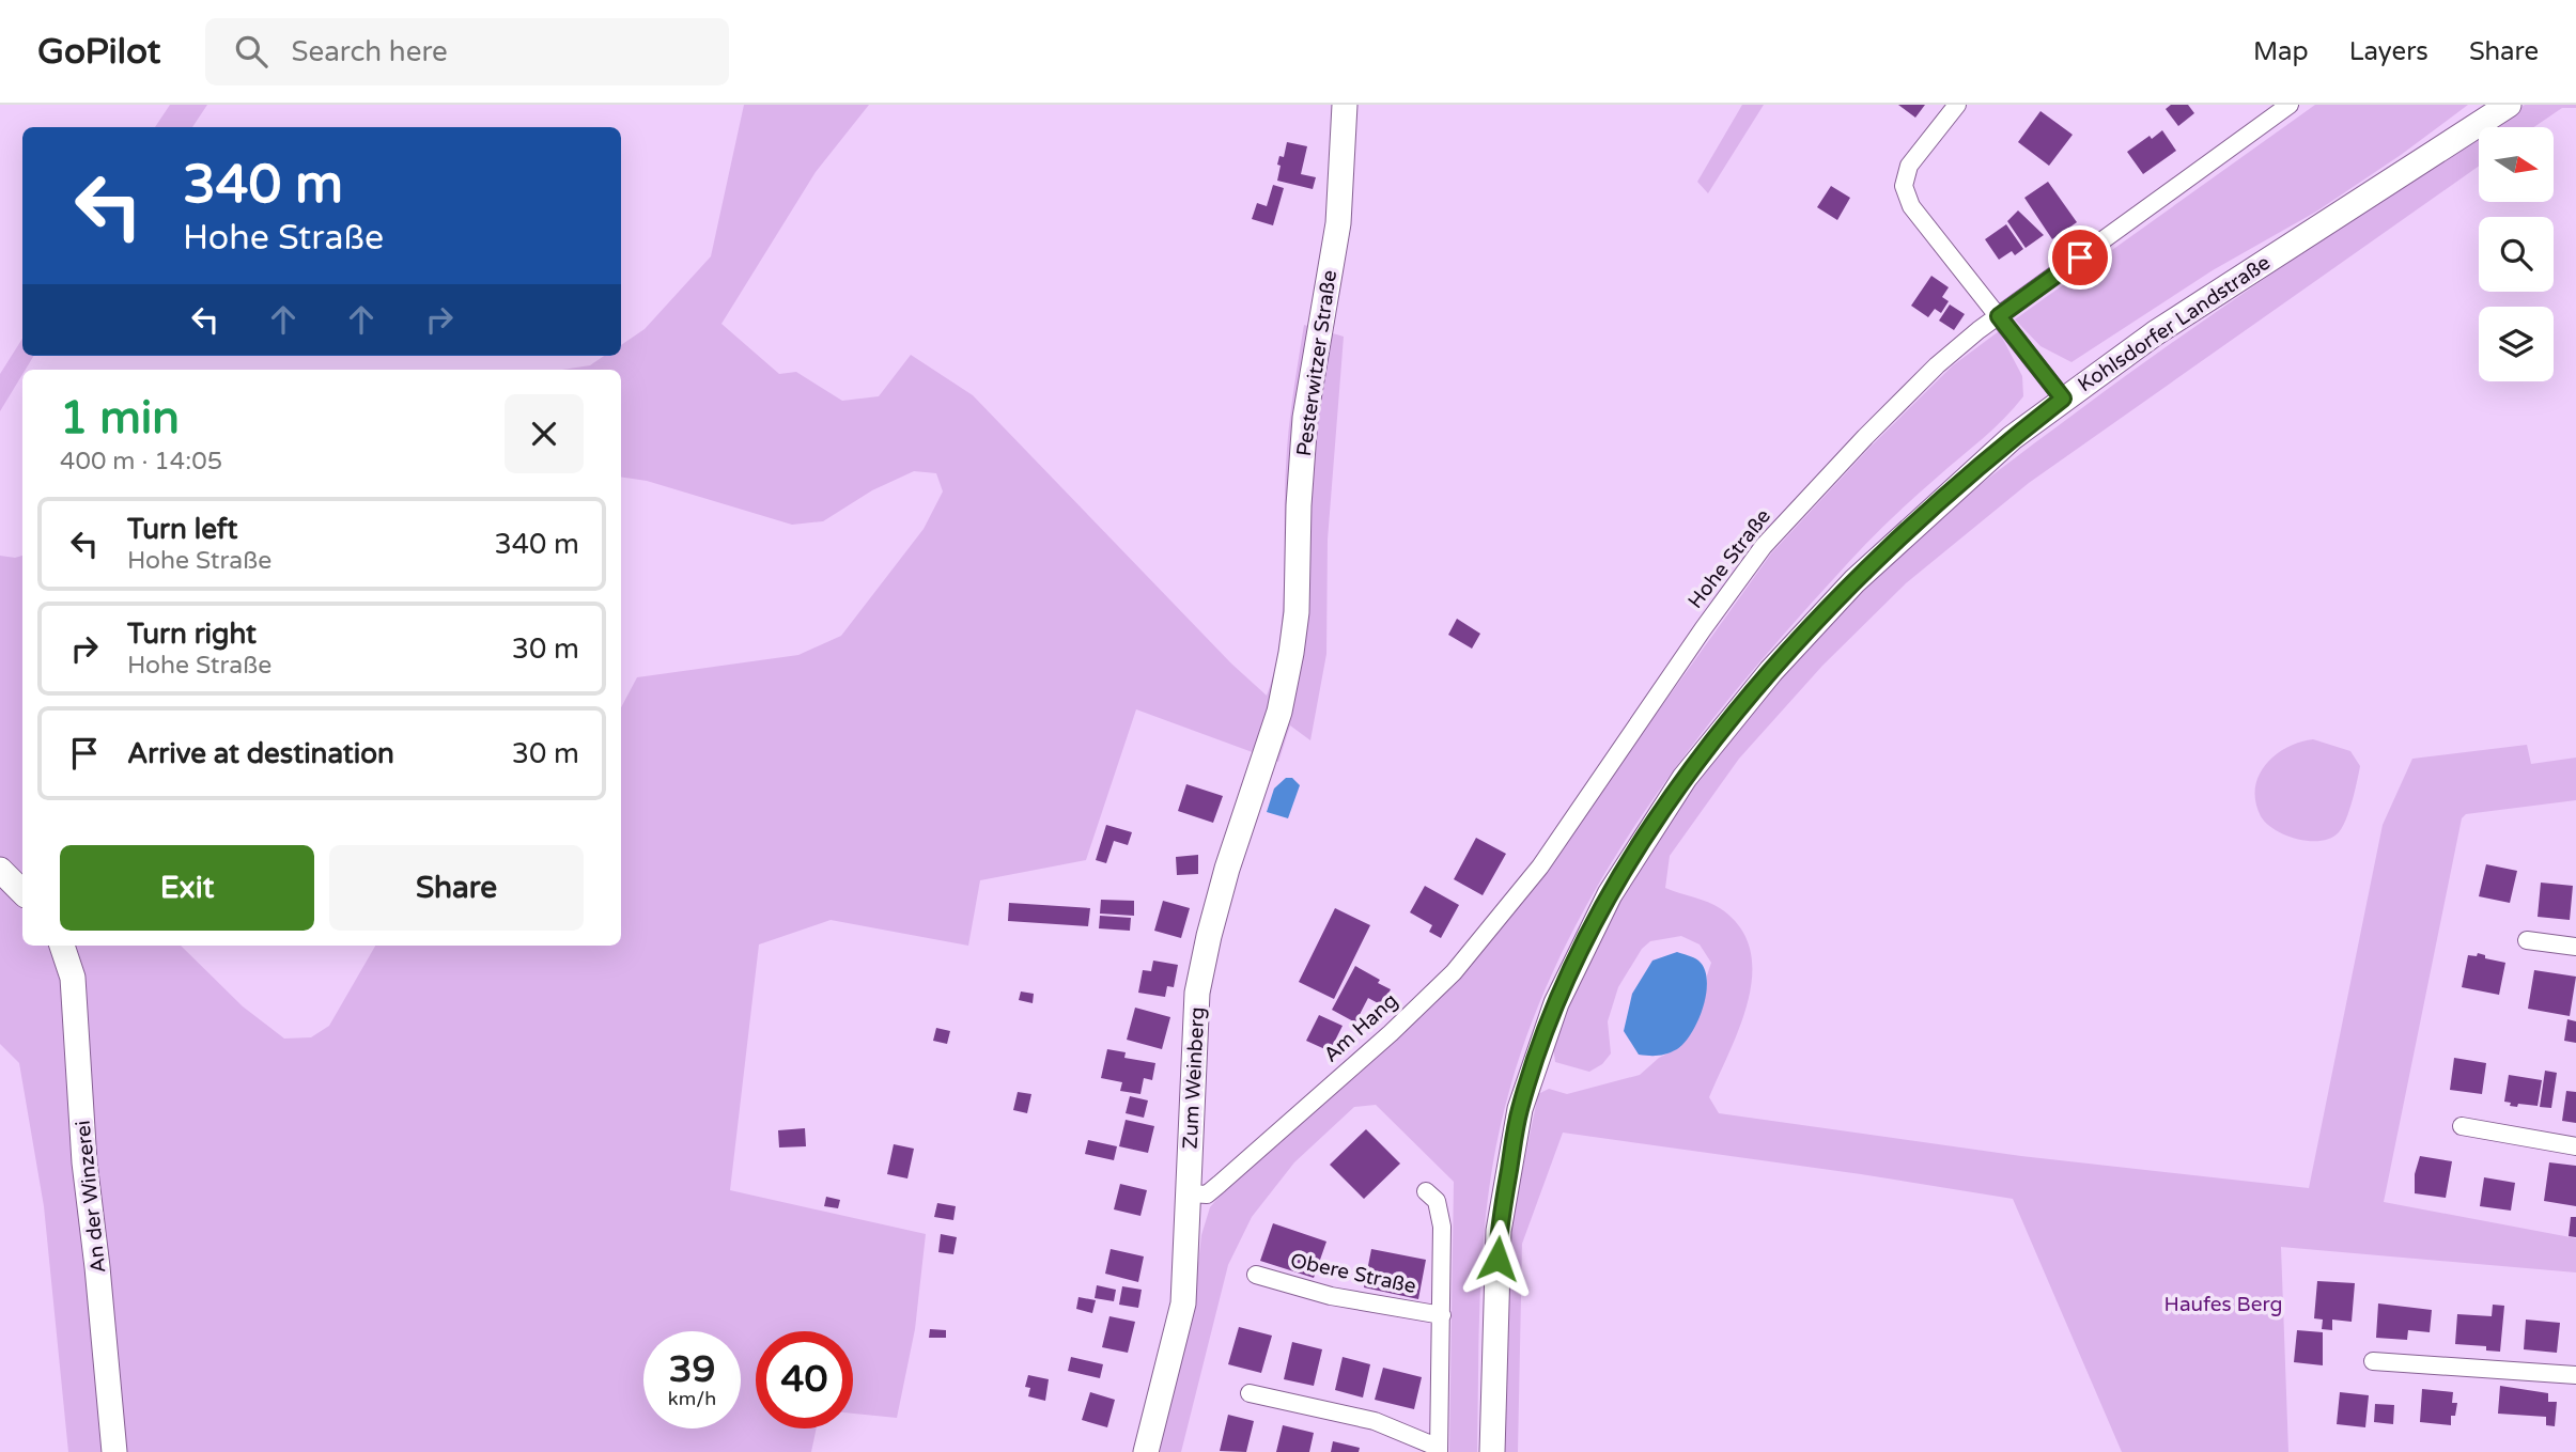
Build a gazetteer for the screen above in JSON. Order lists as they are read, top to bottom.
{
  "streets": {
    "street": [
      "Kohlsdorfer Landstraße",
      "Pesterwitzer Straße",
      "Hohe Straße",
      "Am Hang",
      "Zum Weinberg",
      "An der Winzerei",
      "Obere Straße"
    ]
  },
  "crossings": [
    ["Pesterwitzer Straße", "Zum Weinberg"],
    ["Hohe Straße", "Am Hang"],
    ["Am Hang", "Zum Weinberg"]
  ],
  "parks": ["Haufes Berg"],
  "north": "right",
  "page": {
    "header": "GoPilot",
    "search": "Search here",
    "nav": ["Map", "Layers", "Share"],
    "turn": ["340 m", "Hohe Straße"],
    "heading": ["1 min", "400 m · 14:05"],
    "list": [
      {
        "name": "Turn left",
        "note": "Hohe Straße",
        "value": "340 m"
      },
      {
        "name": "Turn right",
        "note": "Hohe Straße",
        "value": "30 m"
      },
      {
        "name": "Arrive at destination",
        "value": "30 m"
      }
    ],
    "buttons": ["Exit", "Share"],
    "speed": "39 km/h",
    "limit": "40"
  }
}
